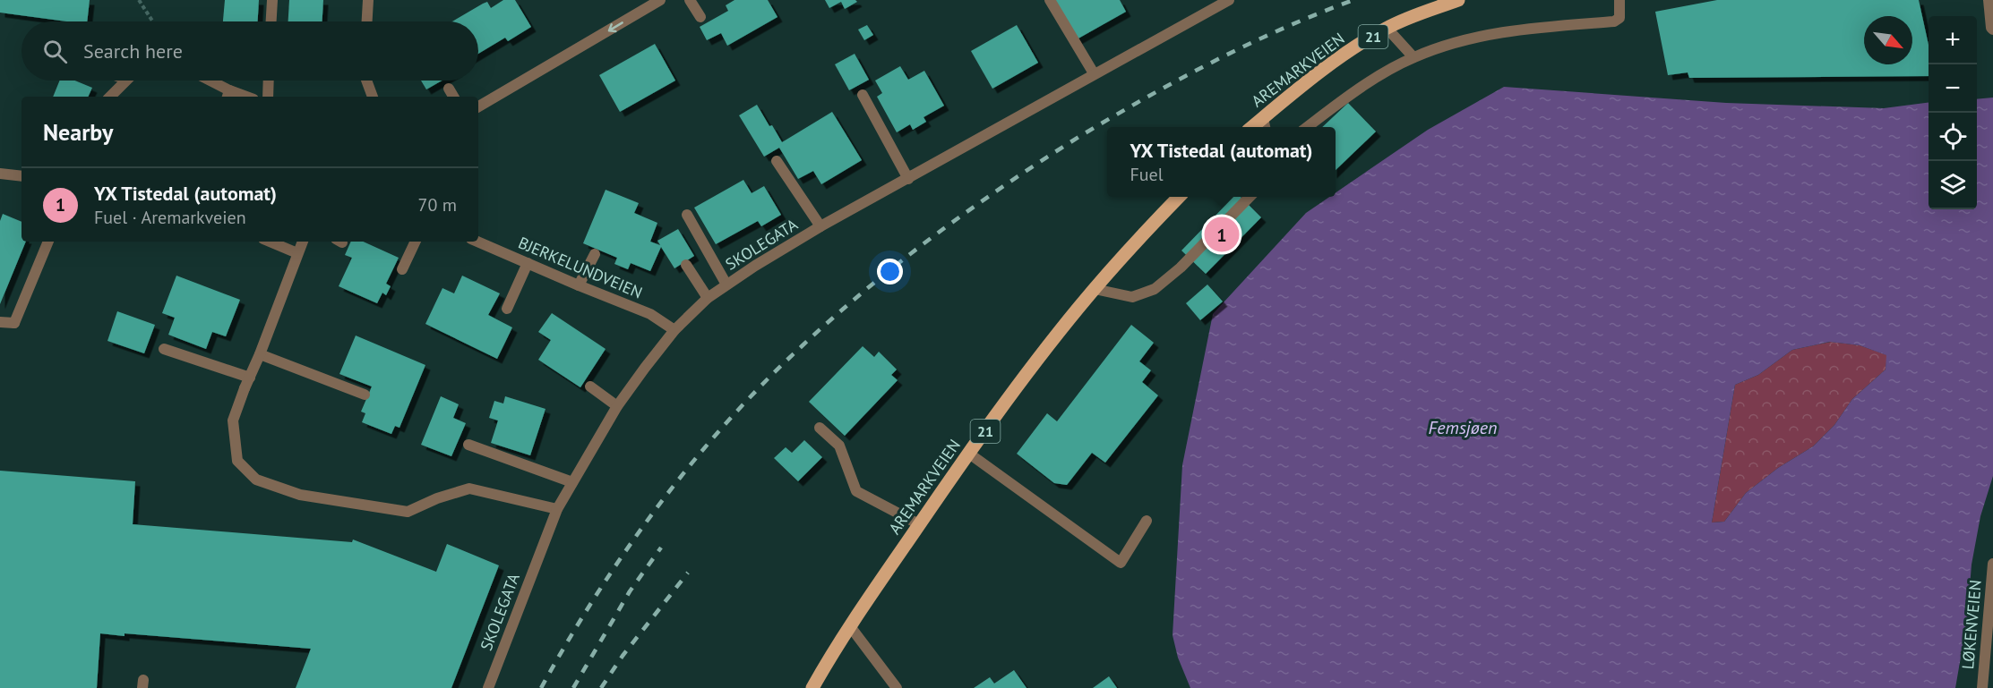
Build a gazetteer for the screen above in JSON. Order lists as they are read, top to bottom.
{
  "streets": {
    "main road": ["21", "AREMARKVEIEN"],
    "street": ["SKOLEGATA", "BJERKELUNDVEIEN", "LØKENVEIEN"]
  },
  "crossings": [
    ["SKOLEGATA", "BJERKELUNDVEIEN"]
  ],
  "water": ["Femsjøen"],
  "north": "bottom right",
  "page": {
    "map_buttons": ["+", "−"],
    "search": "Search here",
    "heading": "Nearby",
    "popup": ["YX Tistedal (automat)", "Fuel"],
    "list": [
      {
        "mark": "1",
        "name": "YX Tistedal (automat)",
        "note": "Fuel · Aremarkveien",
        "value": "70 m"
      }
    ],
    "pins": "1"
  }
}
